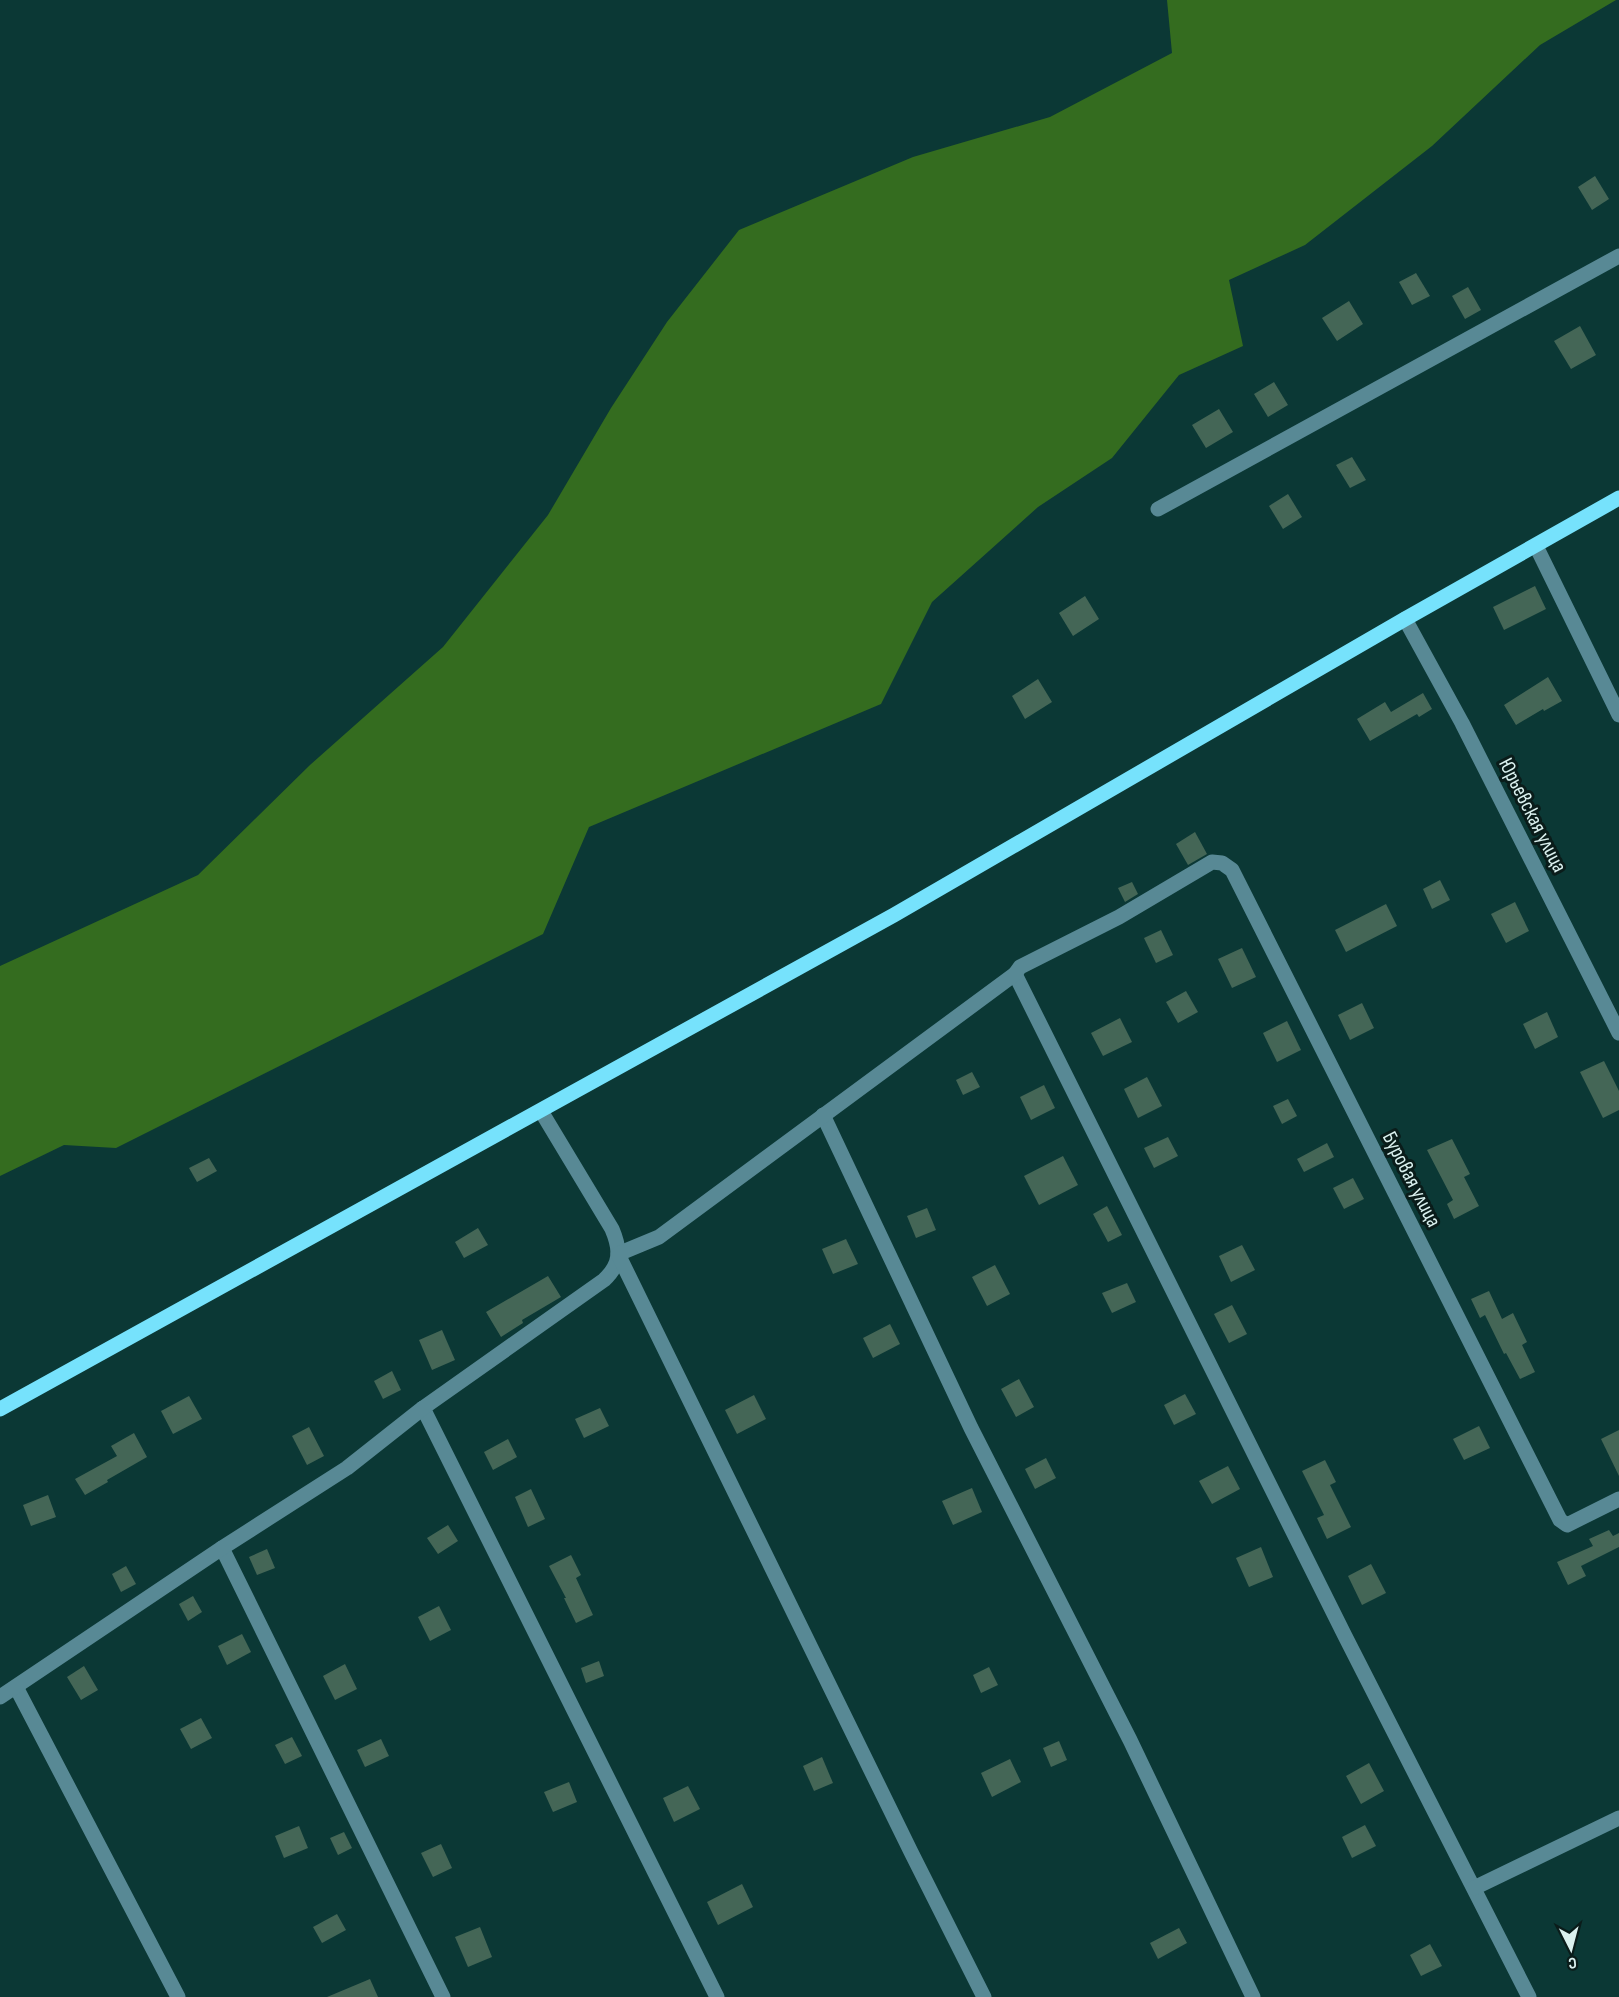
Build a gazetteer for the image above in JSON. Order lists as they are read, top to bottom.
{
  "streets": {
    "street": ["Юрьевская улица", "Буровая улица"]
  },
  "north": "bottom"
}
